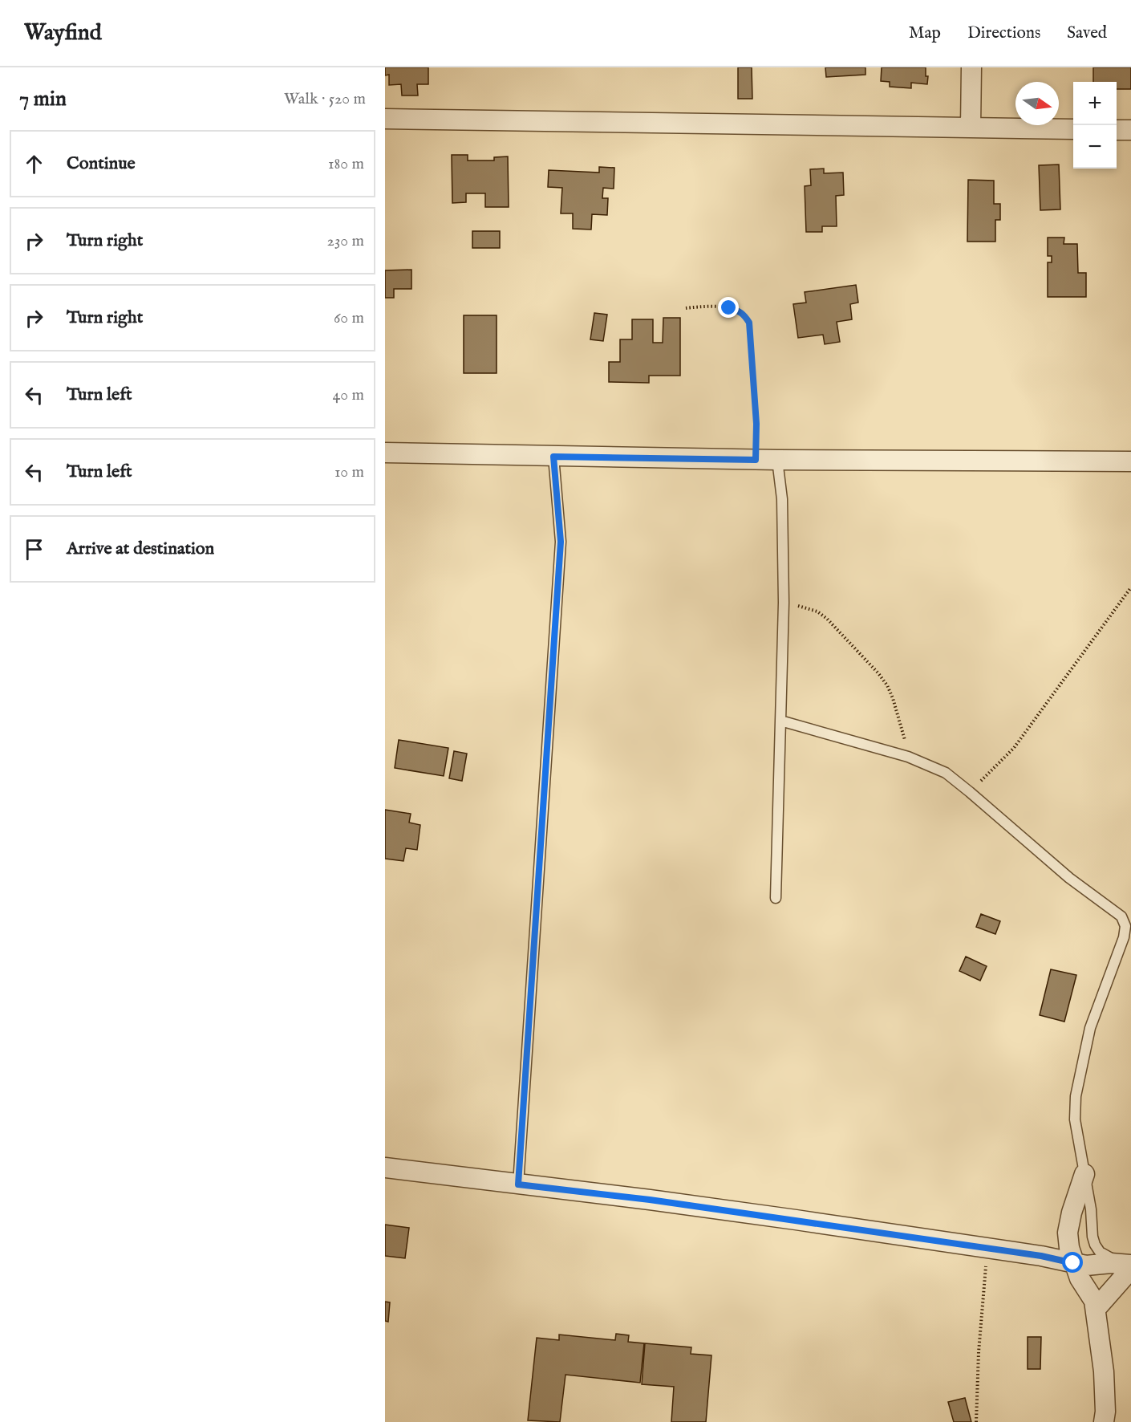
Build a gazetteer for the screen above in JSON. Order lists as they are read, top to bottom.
{
  "north": "right",
  "page": {
    "header": "Wayfind",
    "nav": ["Map", "Directions", "Saved"],
    "heading": ["7 min", "Walk · 520 m"],
    "map_buttons": ["+", "−"],
    "list": [
      ["Continue", "180 m"],
      ["Turn right", "230 m"],
      ["Turn right", "60 m"],
      ["Turn left", "40 m"],
      ["Turn left", "10 m"],
      "Arrive at destination"
    ]
  }
}
